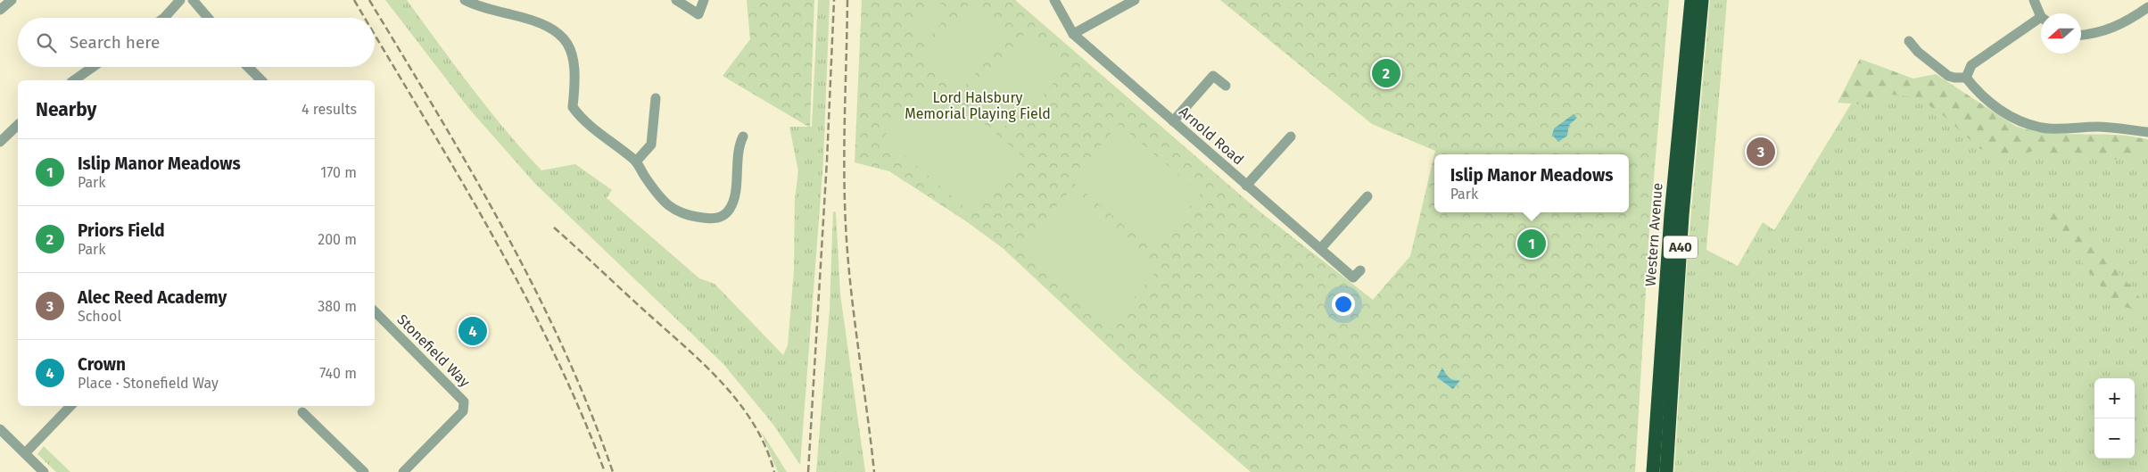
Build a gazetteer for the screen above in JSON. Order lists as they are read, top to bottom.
{
  "streets": {
    "highway": ["Western Avenue", "A40"],
    "street": ["Arnold Road", "Stonefield Way"]
  },
  "parks": ["Lord Halsbury Memorial Playing Field"],
  "north": "left",
  "page": {
    "search": "Search here",
    "pins": [
      "2",
      "3",
      "1",
      "4"
    ],
    "heading": ["Nearby", "4 results"],
    "list": [
      {
        "mark": "1",
        "name": "Islip Manor Meadows",
        "note": "Park",
        "value": "170 m"
      },
      {
        "mark": "2",
        "name": "Priors Field",
        "note": "Park",
        "value": "200 m"
      },
      {
        "mark": "3",
        "name": "Alec Reed Academy",
        "note": "School",
        "value": "380 m"
      },
      {
        "mark": "4",
        "name": "Crown",
        "note": "Place · Stonefield Way",
        "value": "740 m"
      }
    ],
    "popup": ["Islip Manor Meadows", "Park"],
    "map_buttons": ["+", "−"]
  }
}
